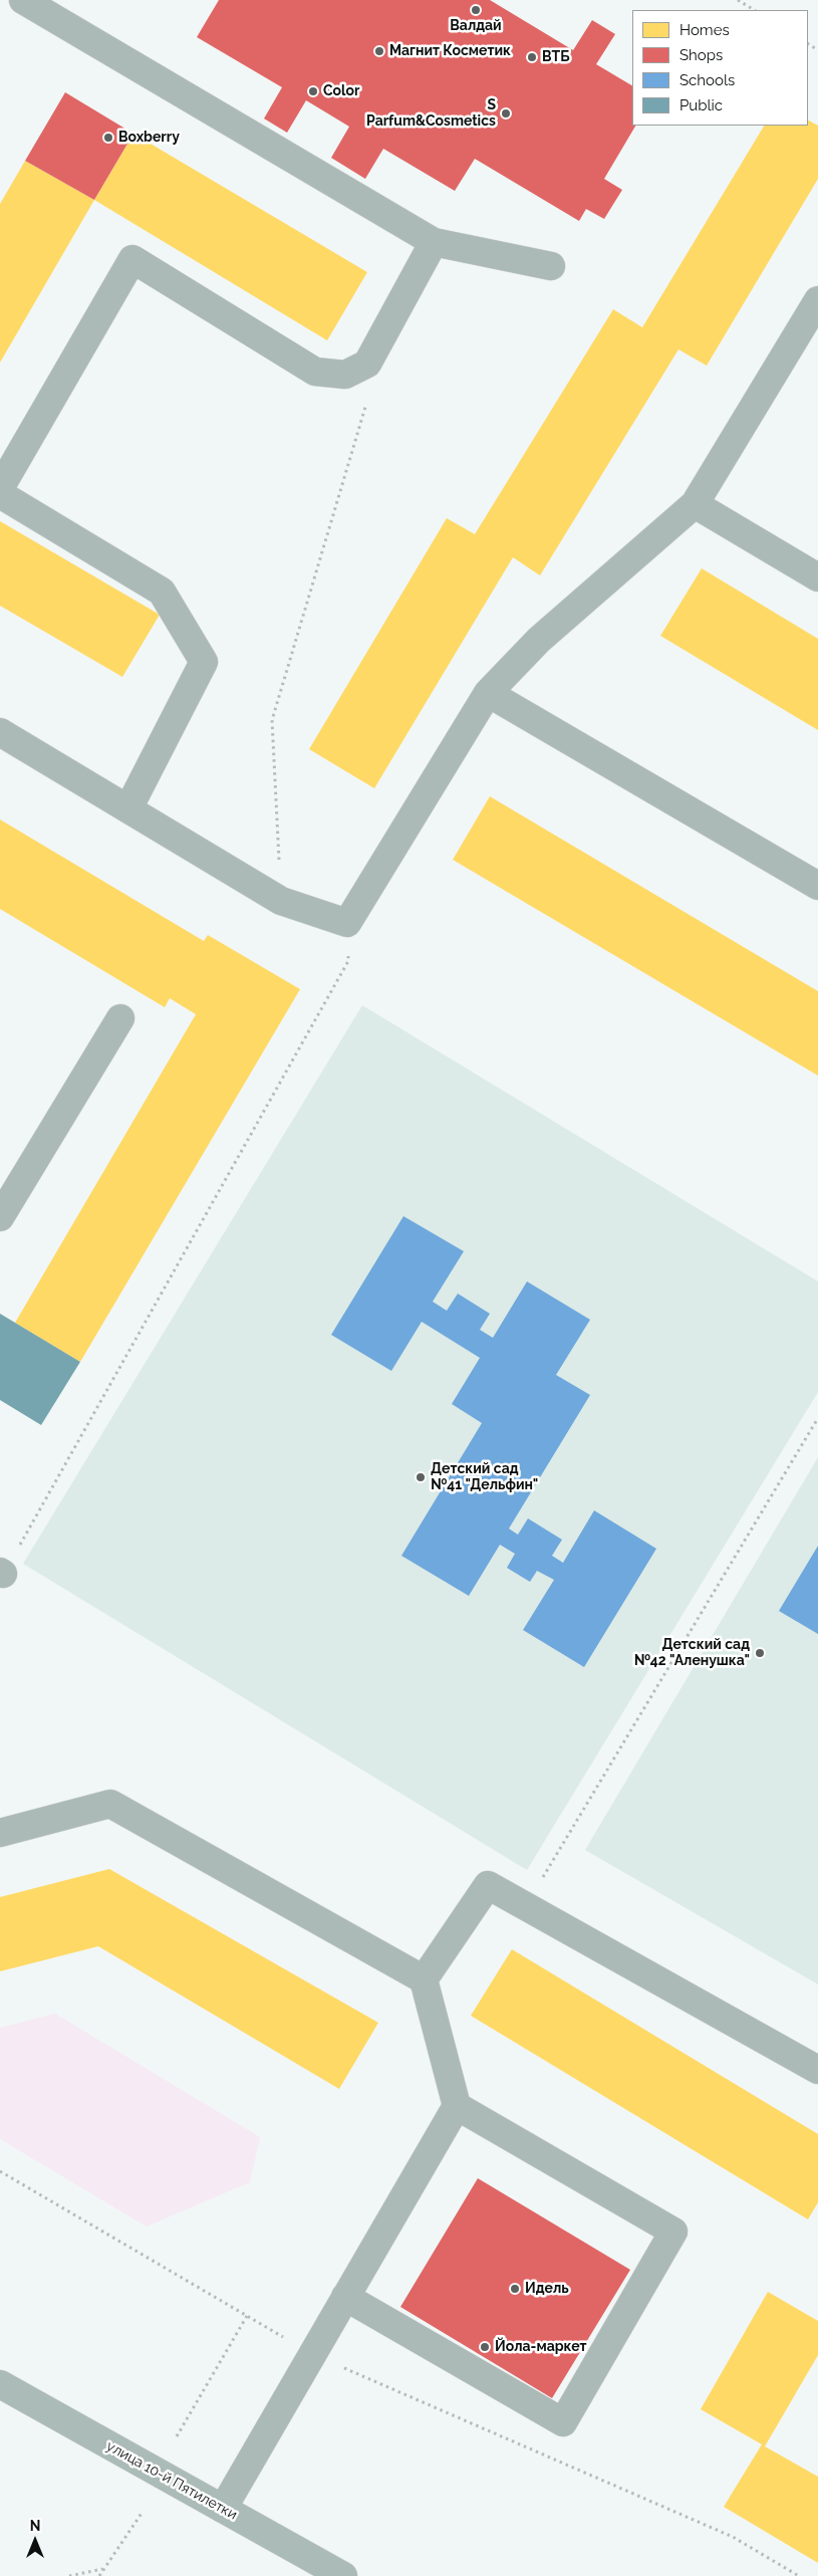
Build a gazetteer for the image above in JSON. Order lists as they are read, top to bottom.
{
  "streets": {
    "main road": ["улица 10-й Пятилетки"]
  },
  "places": [
    "Валдай",
    "Магнит Косметик",
    "ВТБ",
    "Color",
    "S Parfum&Cosmetics",
    "Boxberry",
    "Детский сад №41 \"Дельфин\"",
    "Детский сад №42 \"Аленушка\"",
    "Идель",
    "Йола-маркет"
  ],
  "legend": [
    "Homes",
    "Shops",
    "Schools",
    "Public"
  ],
  "north": "top"
}
